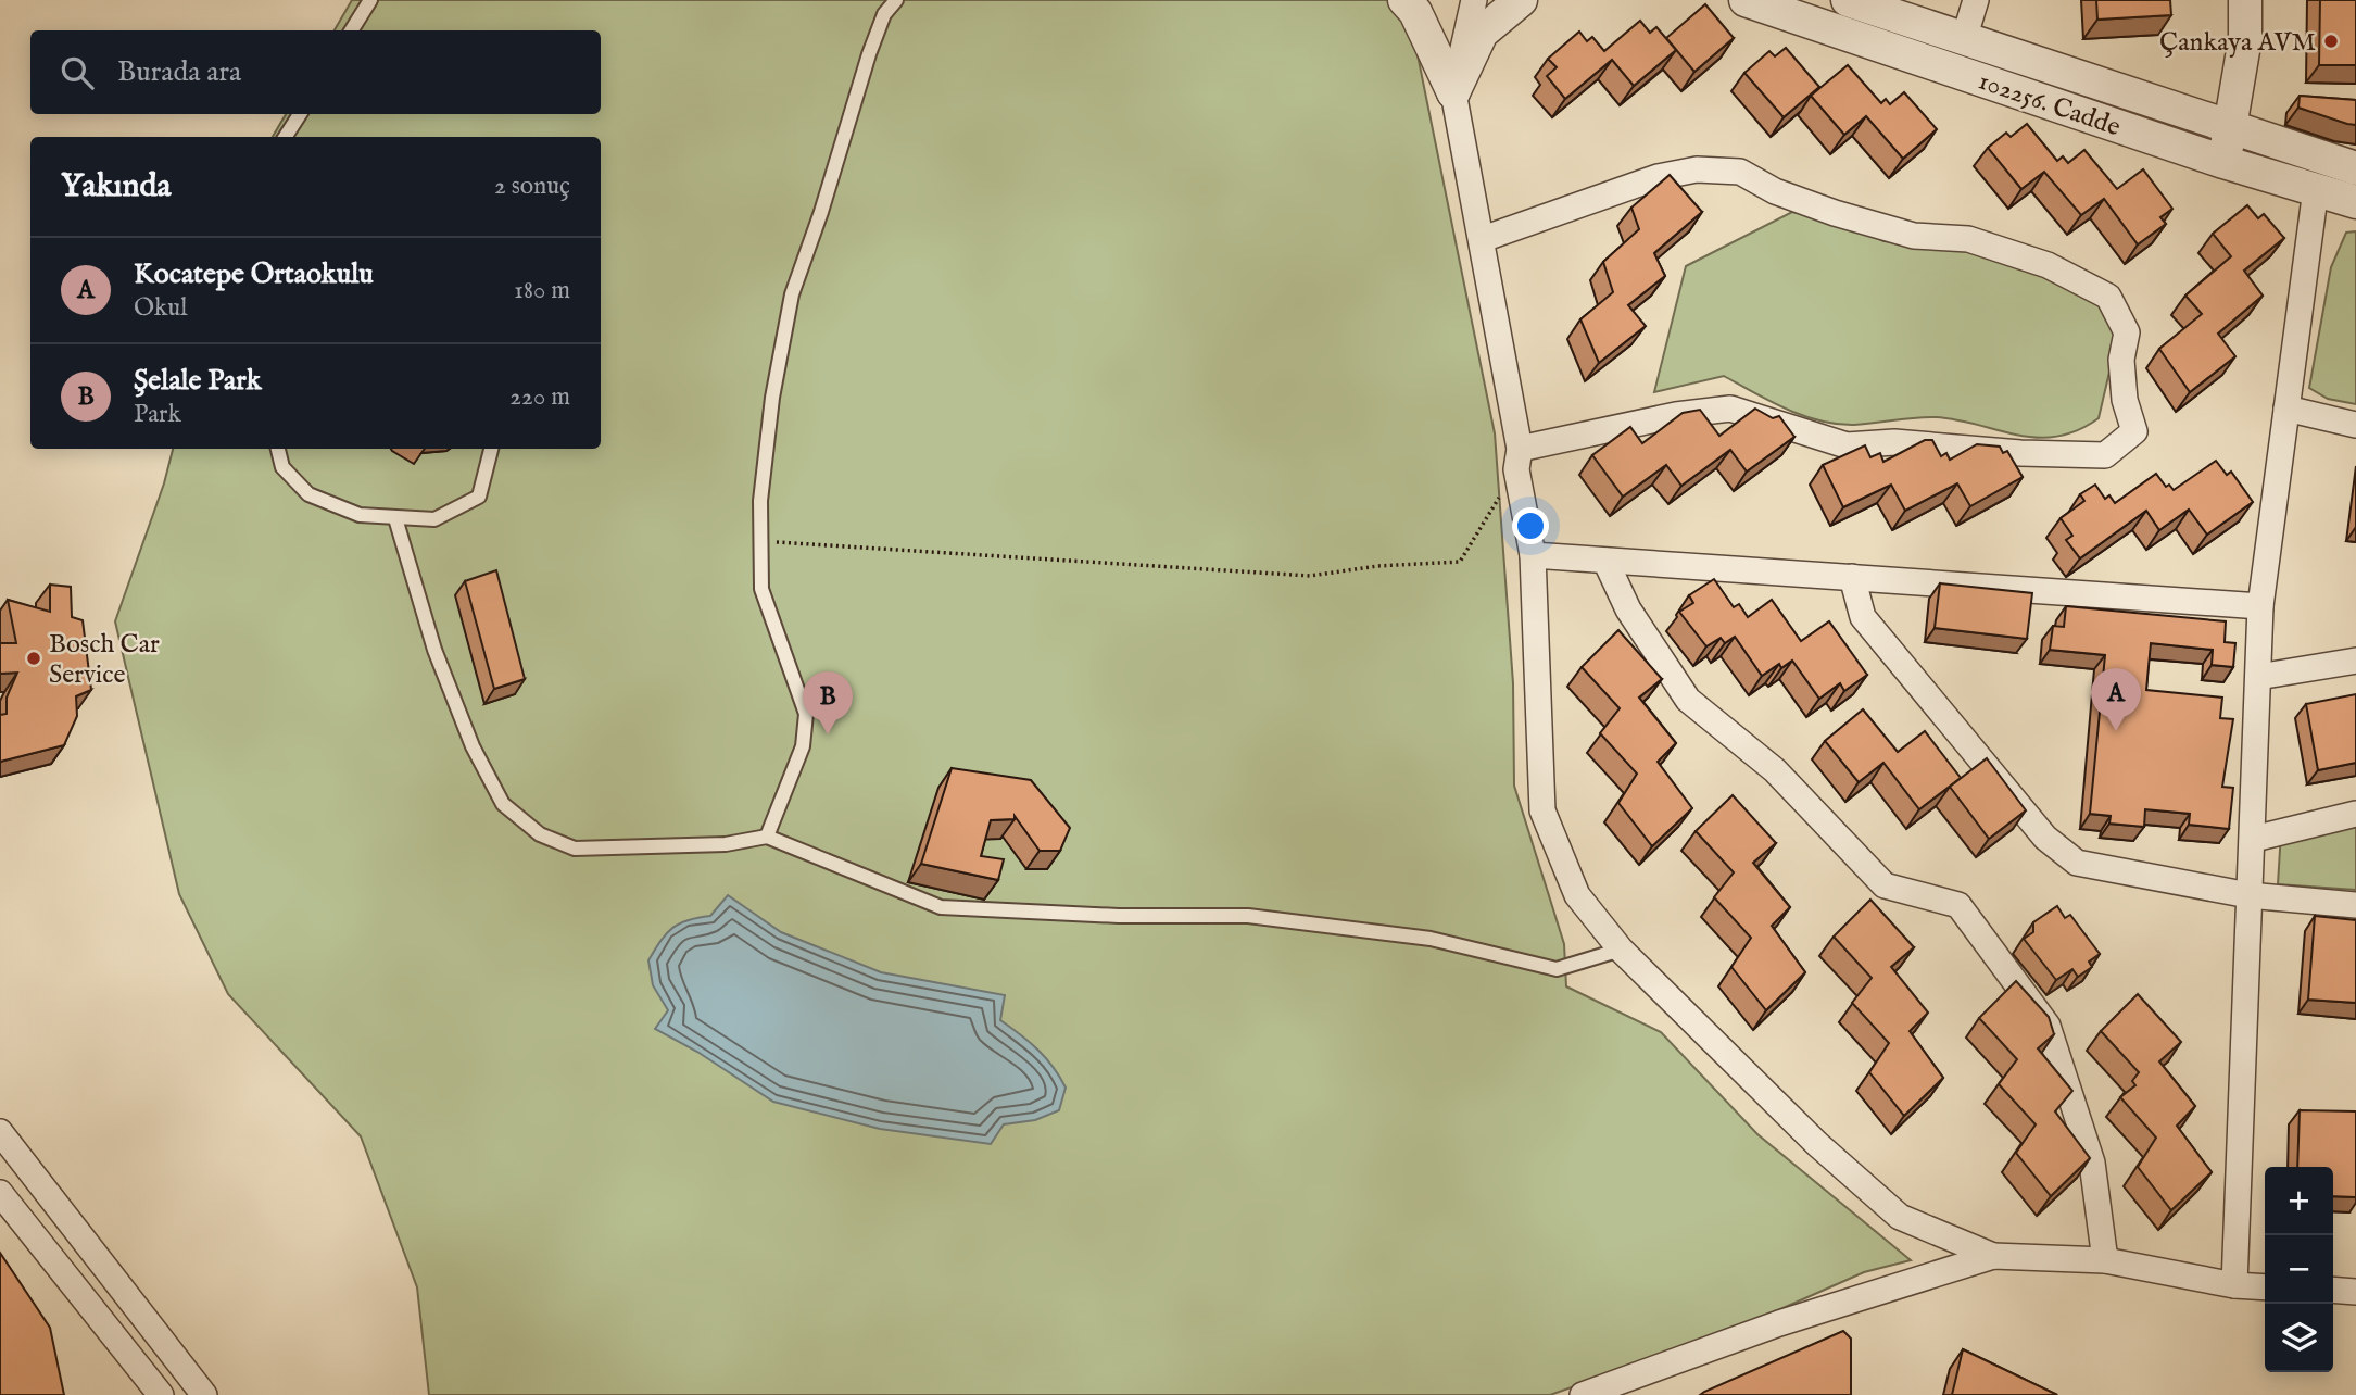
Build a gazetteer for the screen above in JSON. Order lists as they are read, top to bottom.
{
  "streets": {
    "street": ["102256. Cadde"]
  },
  "places": ["Çankaya AVM", "Bosch Car Service"],
  "page": {
    "search": "Burada ara",
    "heading": ["Yakında", "2 sonuç"],
    "list": [
      {
        "mark": "A",
        "name": "Kocatepe Ortaokulu",
        "note": "Okul",
        "value": "180 m"
      },
      {
        "mark": "B",
        "name": "Şelale Park",
        "note": "Park",
        "value": "220 m"
      }
    ],
    "pins": ["A", "B"],
    "map_buttons": ["+", "−"]
  }
}
